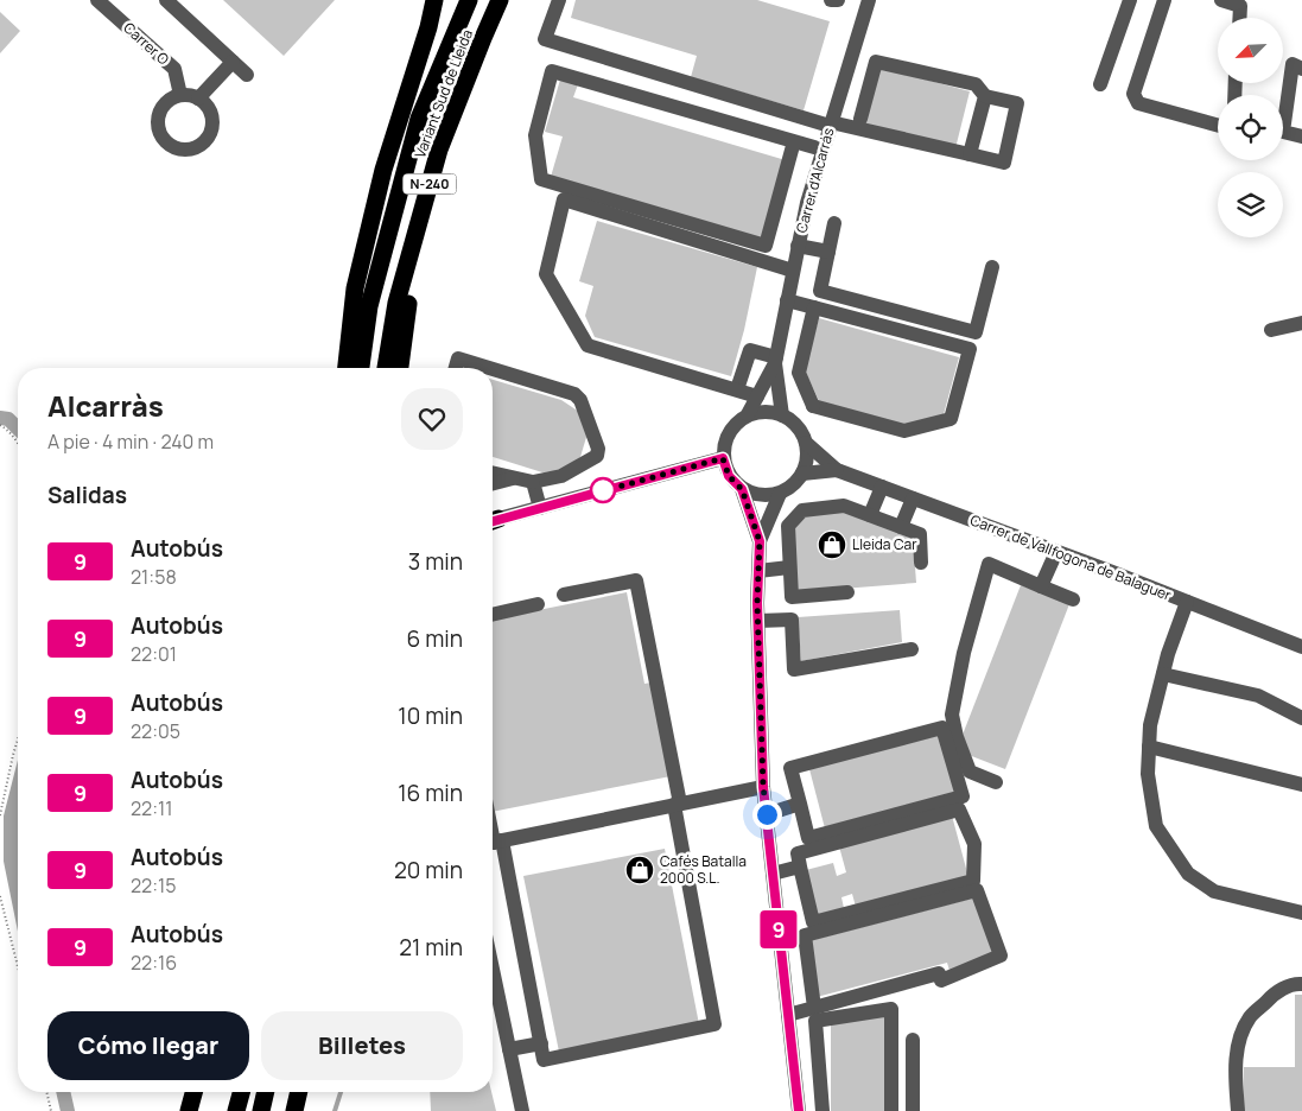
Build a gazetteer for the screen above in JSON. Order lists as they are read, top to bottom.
{
  "streets": {
    "highway": ["Variant Sud de Lleida", "N-240"],
    "street": ["Carrer O", "Carrer d'Alcarràs", "Carrer de Vallfogona de Balaguer"]
  },
  "crossings": [
    ["Variant Sud de Lleida", "N-240"]
  ],
  "places": {
    "shop": ["Lleida Car", "Cafés Batalla 2000 S.L."]
  },
  "lines": ["bus line 9"],
  "north": "bottom left",
  "page": {
    "on_map": "9",
    "heading": [
      ["Alcarràs", "A pie · 4 min · 240 m"],
      "Salidas"
    ],
    "list": [
      {
        "mark": "9",
        "name": "Autobús",
        "note": "21:58",
        "value": "3 min"
      },
      {
        "mark": "9",
        "name": "Autobús",
        "note": "22:01",
        "value": "6 min"
      },
      {
        "mark": "9",
        "name": "Autobús",
        "note": "22:05",
        "value": "10 min"
      },
      {
        "mark": "9",
        "name": "Autobús",
        "note": "22:11",
        "value": "16 min"
      },
      {
        "mark": "9",
        "name": "Autobús",
        "note": "22:15",
        "value": "20 min"
      },
      {
        "mark": "9",
        "name": "Autobús",
        "note": "22:16",
        "value": "21 min"
      }
    ],
    "buttons": ["Cómo llegar", "Billetes"]
  }
}
